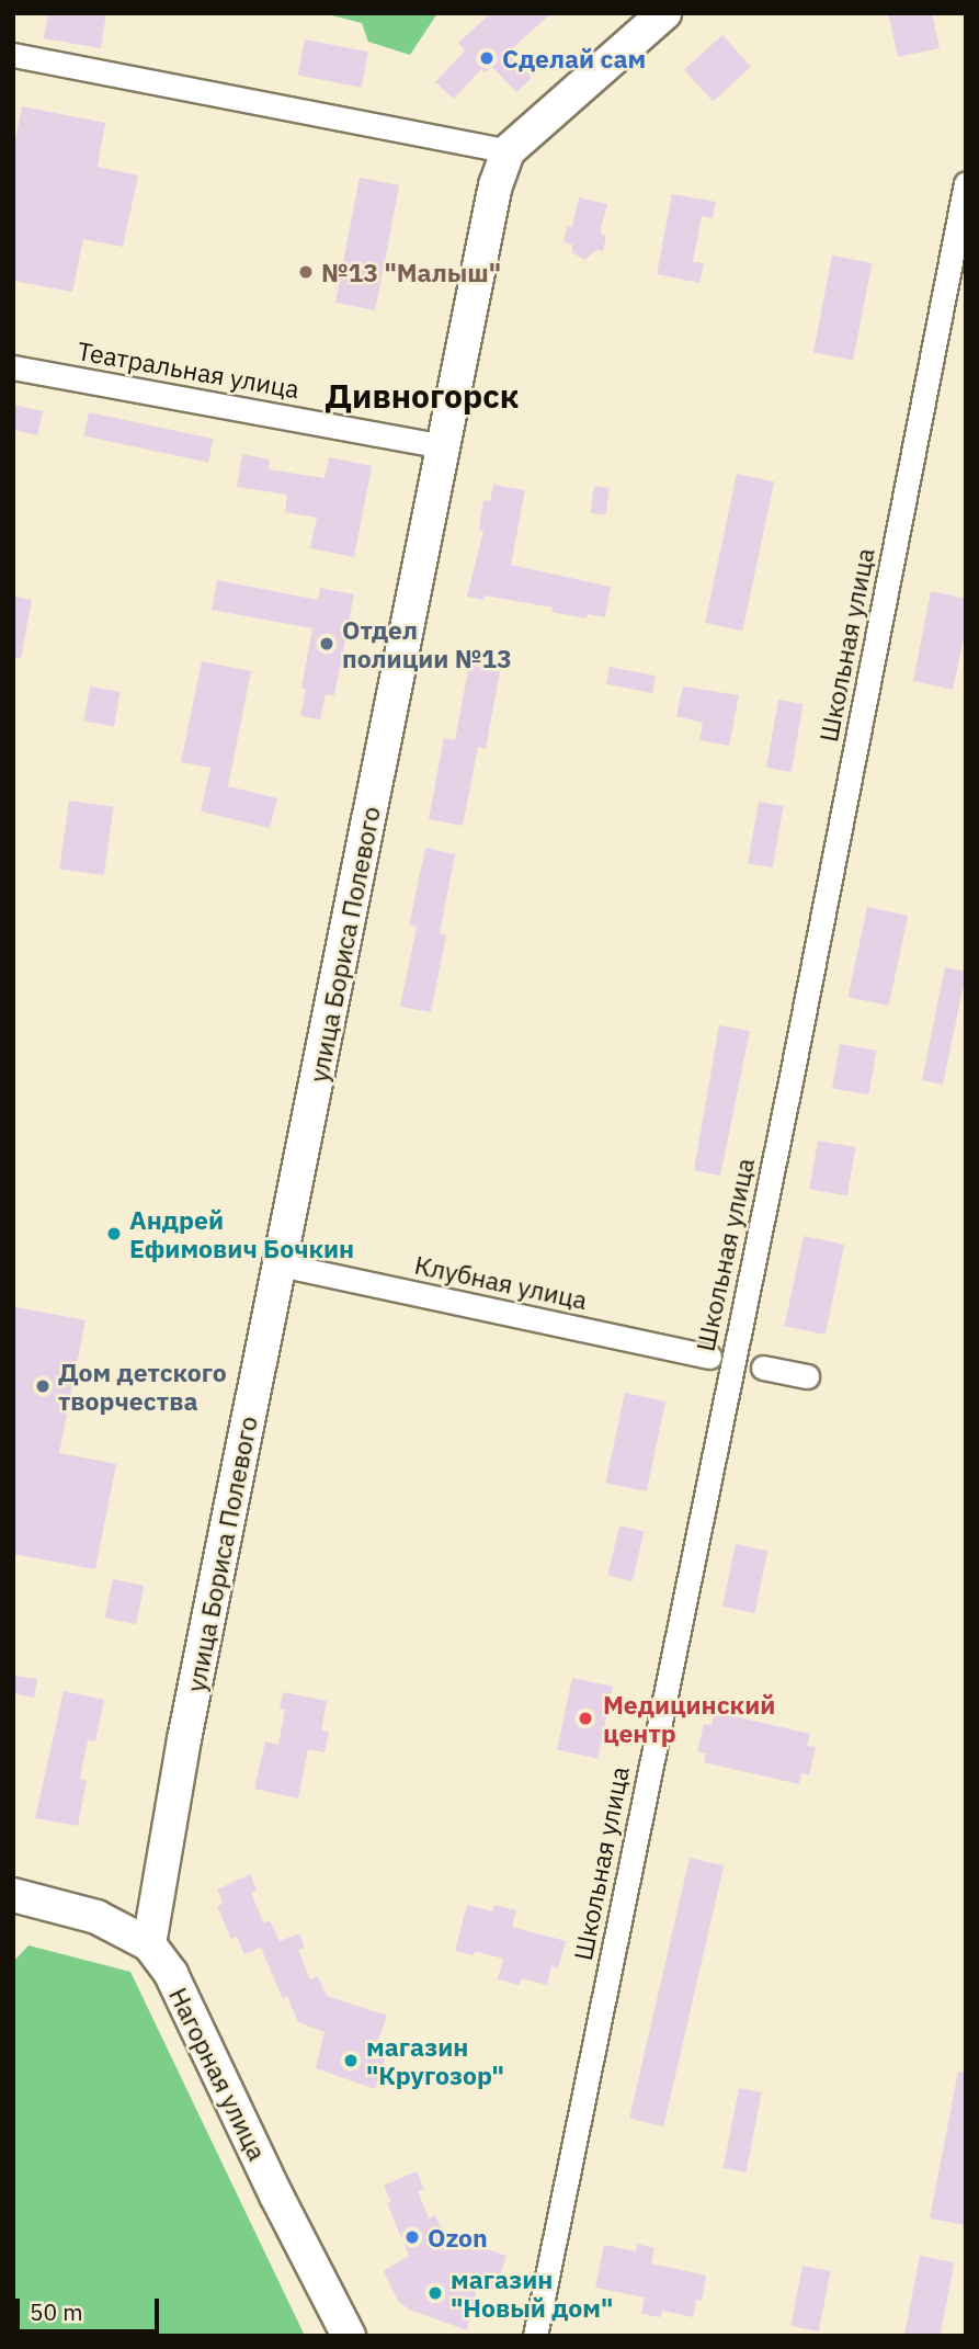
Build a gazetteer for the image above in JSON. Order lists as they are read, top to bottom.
{
  "streets": {
    "street": [
      "Театральная улица",
      "Школьная улица",
      "улица Бориса Полевого",
      "Клубная улица",
      "Нагорная улица"
    ]
  },
  "crossings": [
    ["Театральная улица", "улица Бориса Полевого"],
    ["улица Бориса Полевого", "Клубная улица"],
    ["улица Бориса Полевого", "Нагорная улица"]
  ],
  "districts": ["Дивногорск"],
  "places": [
    "Сделай сам",
    "№13 \"Малыш\"",
    "Отдел полиции №13",
    "Андрей Ефимович Бочкин",
    "Дом детского творчества",
    "Медицинский центр",
    "магазин \"Кругозор\"",
    "Ozon",
    "магазин \"Новый дом\""
  ],
  "scale_bar": "50 m"
}
